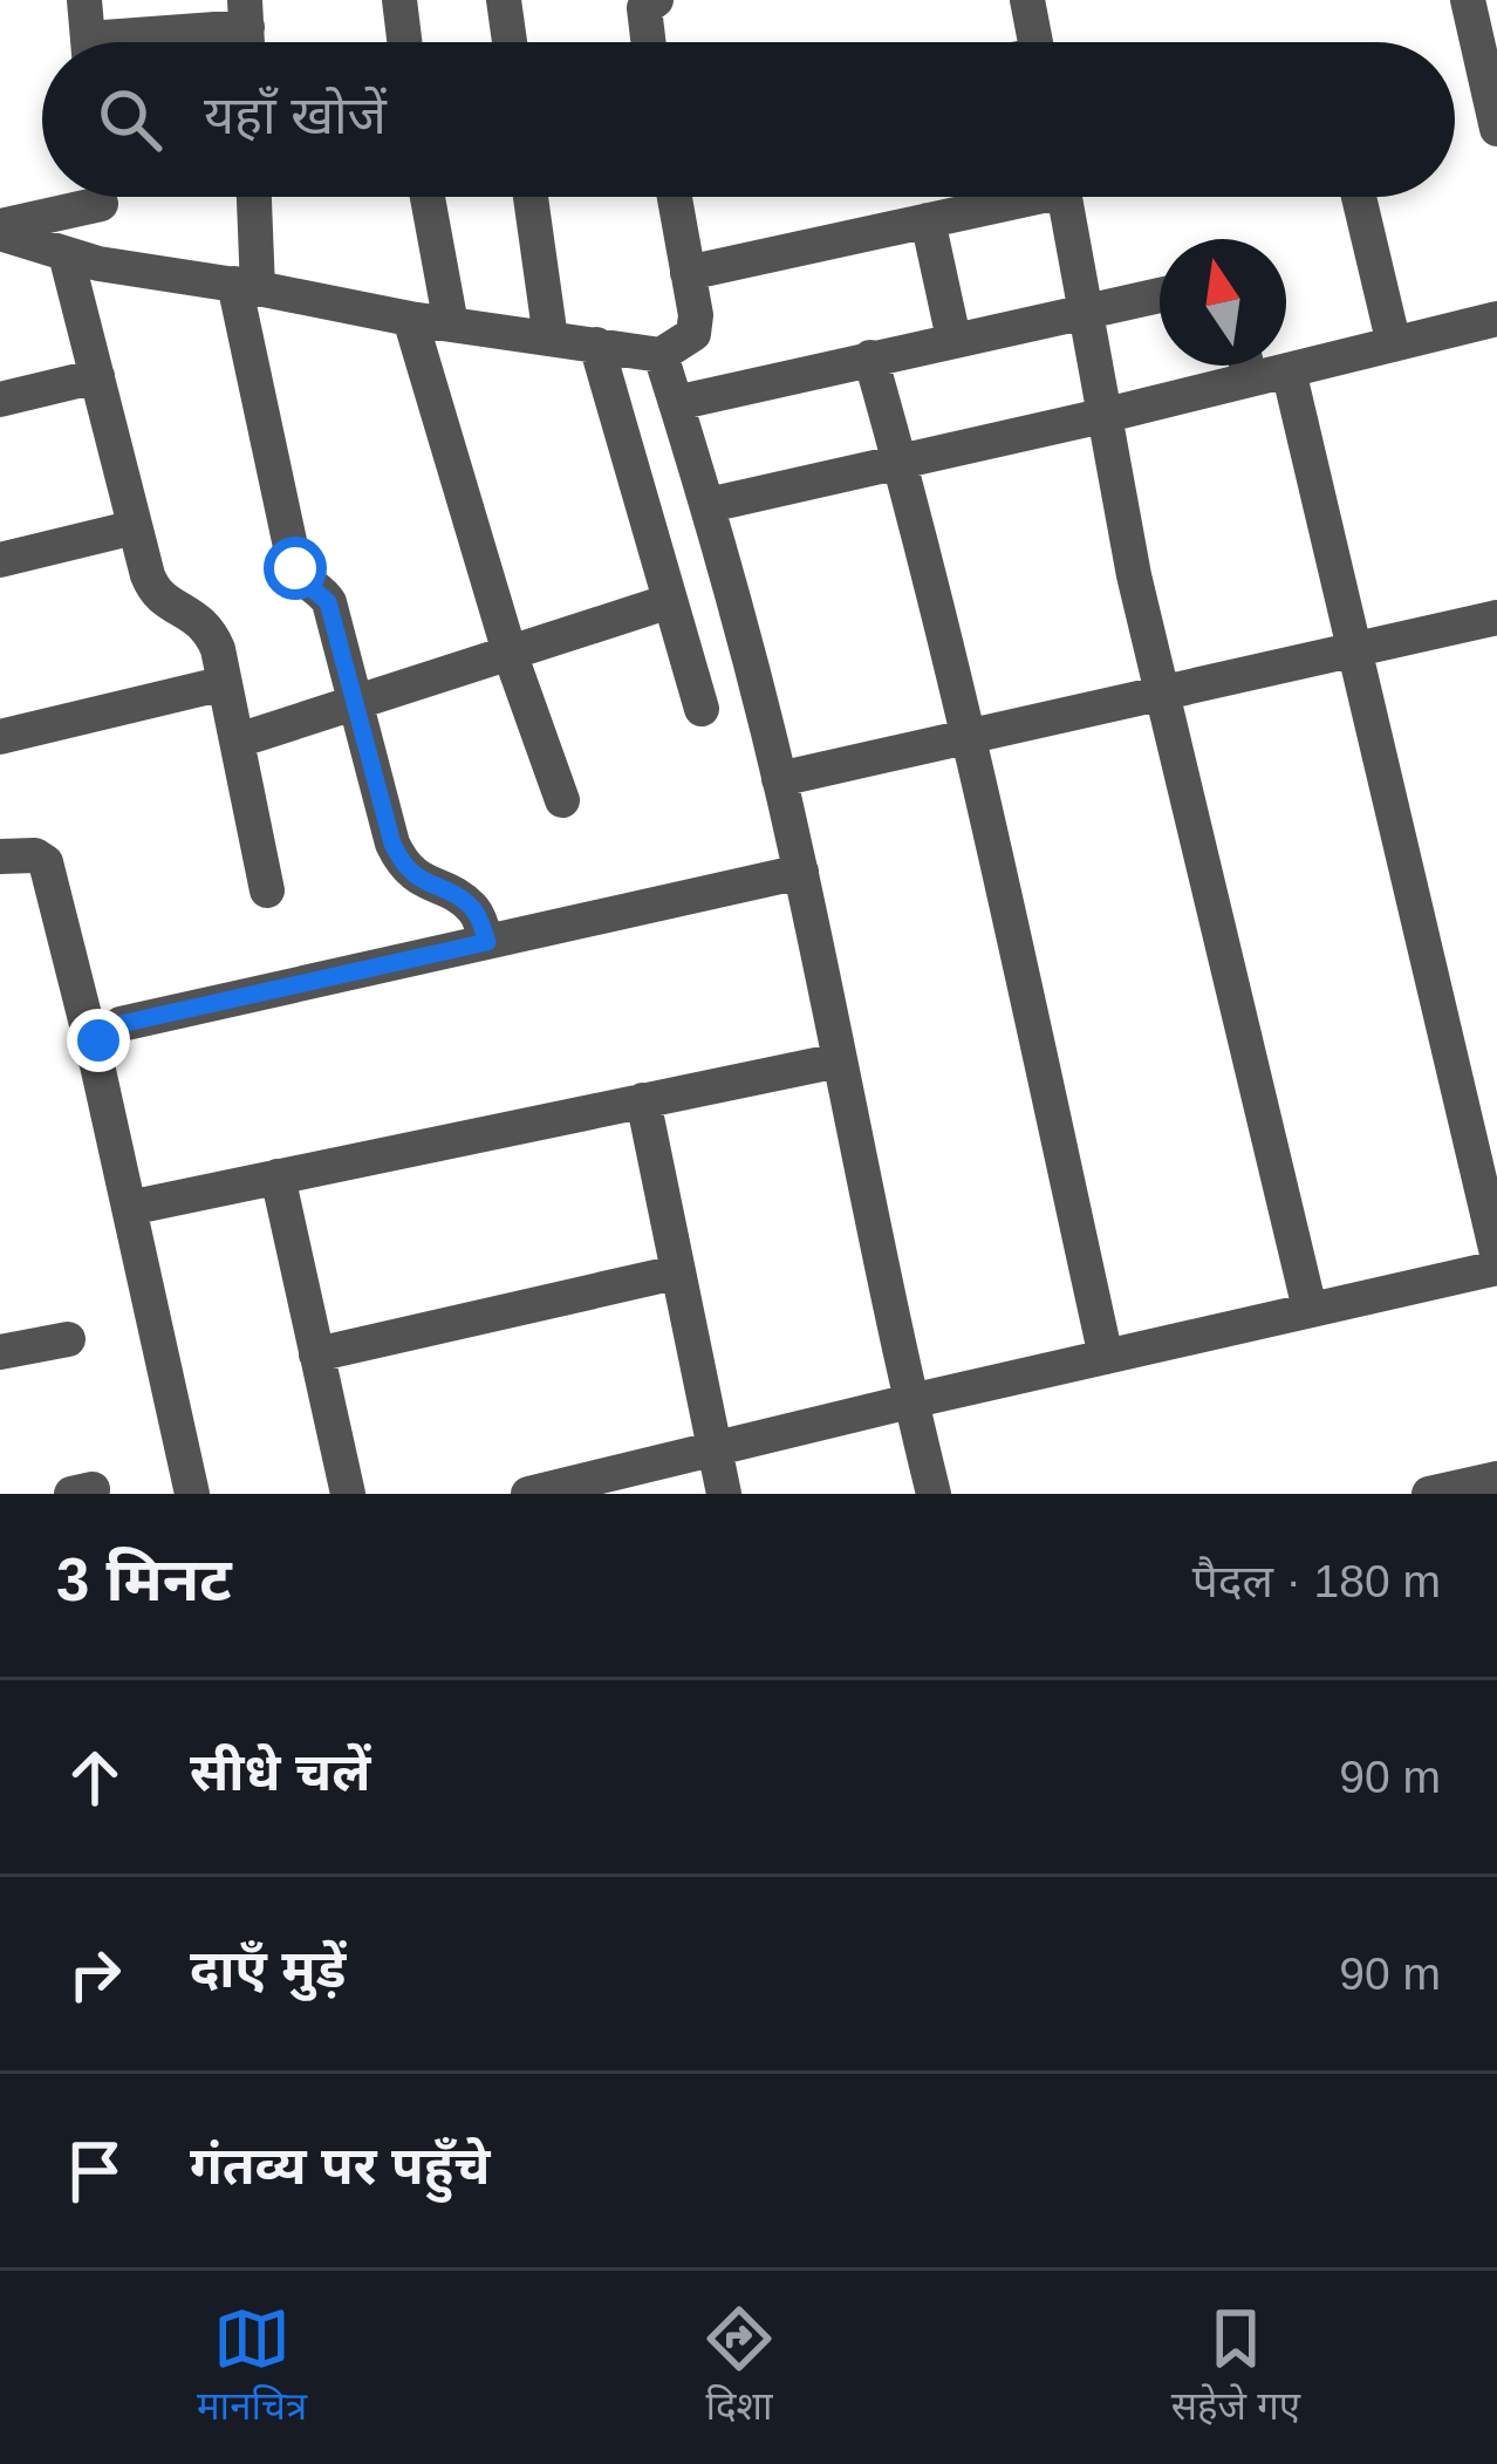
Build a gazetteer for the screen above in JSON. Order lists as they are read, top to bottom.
{
  "north": "top",
  "page": {
    "search": "यहाँ खोजें",
    "heading": ["3 मिनट", "पैदल · 180 m"],
    "list": [
      ["सीधे चलें", "90 m"],
      ["दाएँ मुड़ें", "90 m"],
      "गंतव्य पर पहुँचे"
    ],
    "nav": ["मानचित्र", "दिशा", "सहेजे गए"]
  }
}
